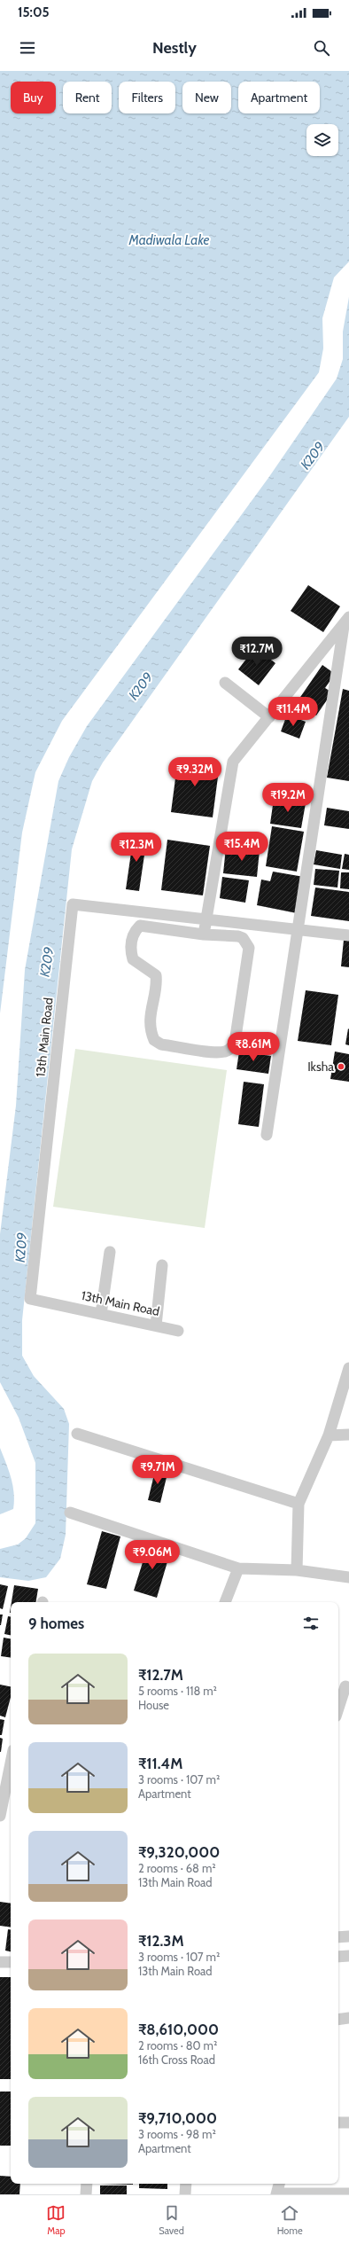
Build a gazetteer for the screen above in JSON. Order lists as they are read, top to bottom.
{
  "streets": {
    "street": ["13th Main Road"]
  },
  "water": ["Madiwala Lake", "K209"],
  "places": ["Iksha"],
  "page": {
    "status": "15:05",
    "header": "Nestly",
    "chip": [
      "Buy",
      "Rent",
      "Filters",
      "New",
      "Apartment"
    ],
    "price": [
      "₹12.7M",
      "₹11.4M",
      "₹9.32M",
      "₹19.2M",
      "₹15.4M",
      "₹12.3M",
      "₹8.61M",
      "₹9.71M",
      "₹9.06M"
    ],
    "heading": "9 homes",
    "list": [
      {
        "name": "₹12.7M",
        "note": "5 rooms · 118 m² · House"
      },
      {
        "name": "₹11.4M",
        "note": "3 rooms · 107 m² · Apartment"
      },
      {
        "name": "₹9,320,000",
        "note": "2 rooms · 68 m² · 13th Main Road"
      },
      {
        "name": "₹12.3M",
        "note": "3 rooms · 107 m² · 13th Main Road"
      },
      {
        "name": "₹8,610,000",
        "note": "2 rooms · 80 m² · 16th Cross Road"
      },
      {
        "name": "₹9,710,000",
        "note": "3 rooms · 98 m² · Apartment"
      }
    ],
    "tabs": ["Map", "Saved", "Home"]
  }
}
